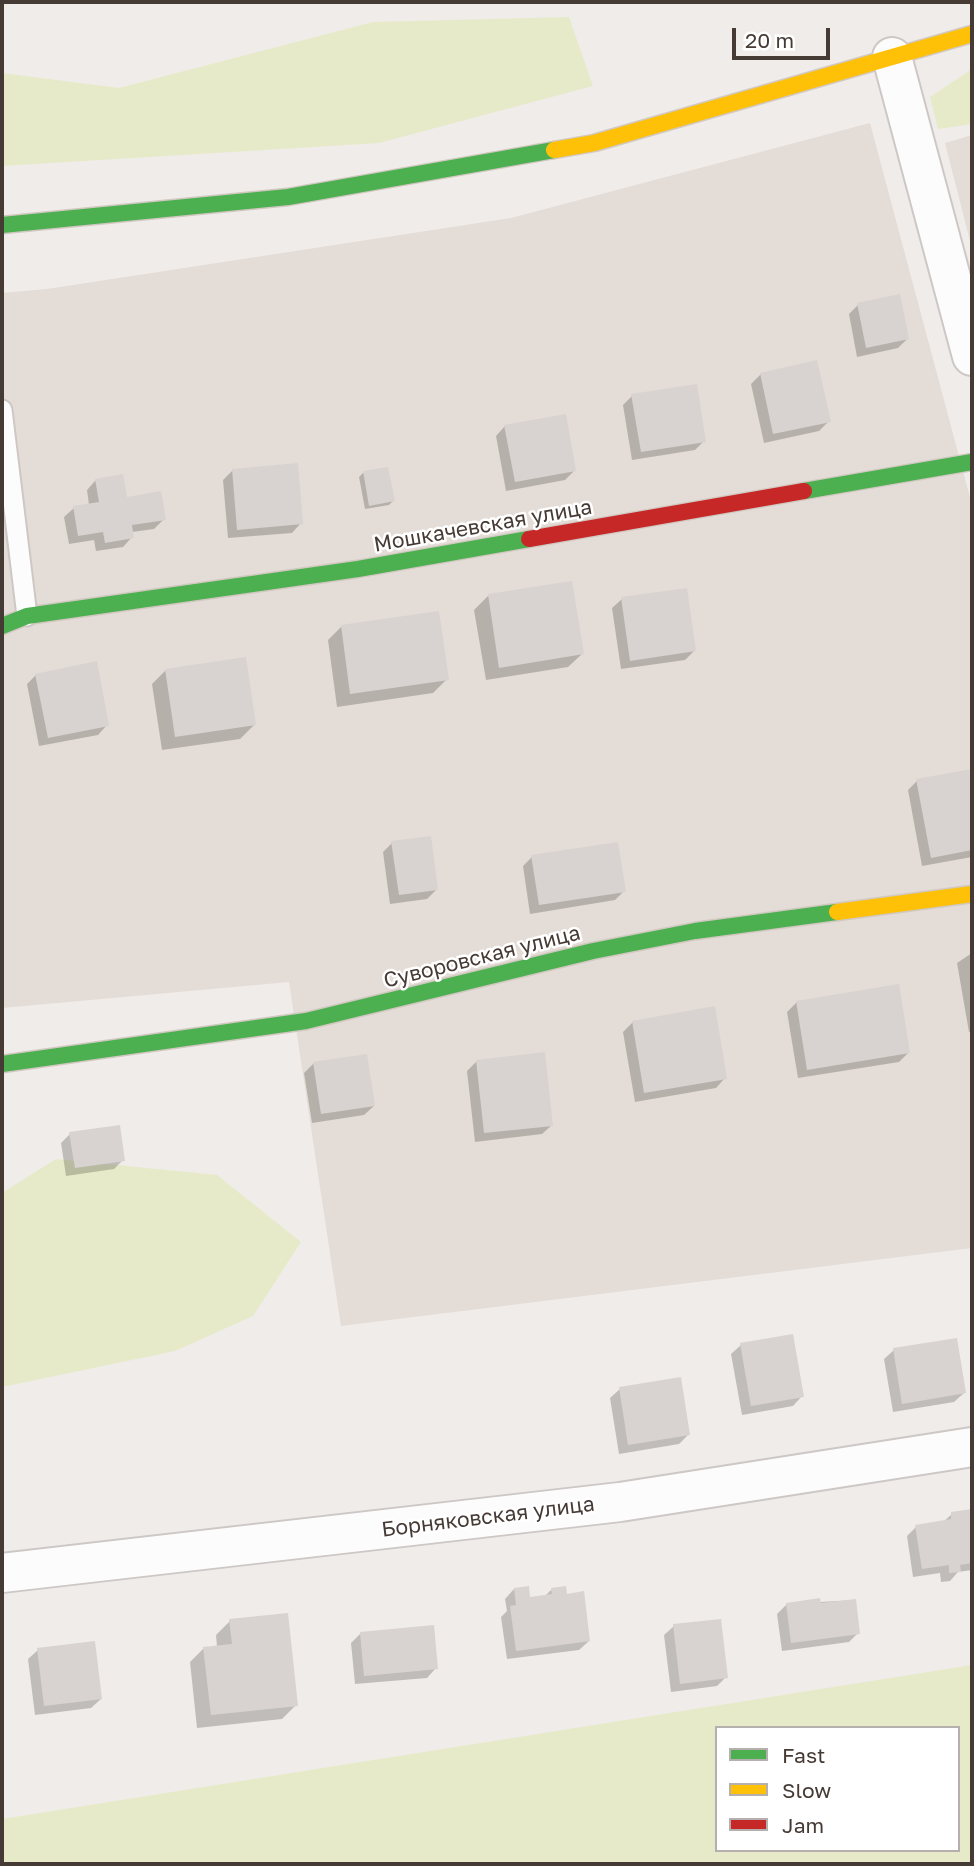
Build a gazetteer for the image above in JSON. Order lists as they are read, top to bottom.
{
  "streets": {
    "street": ["Мошкачевская улица", "Суворовская улица", "Борняковская улица"]
  },
  "legend": ["Fast", "Slow", "Jam"],
  "scale_bar": "20 m"
}
